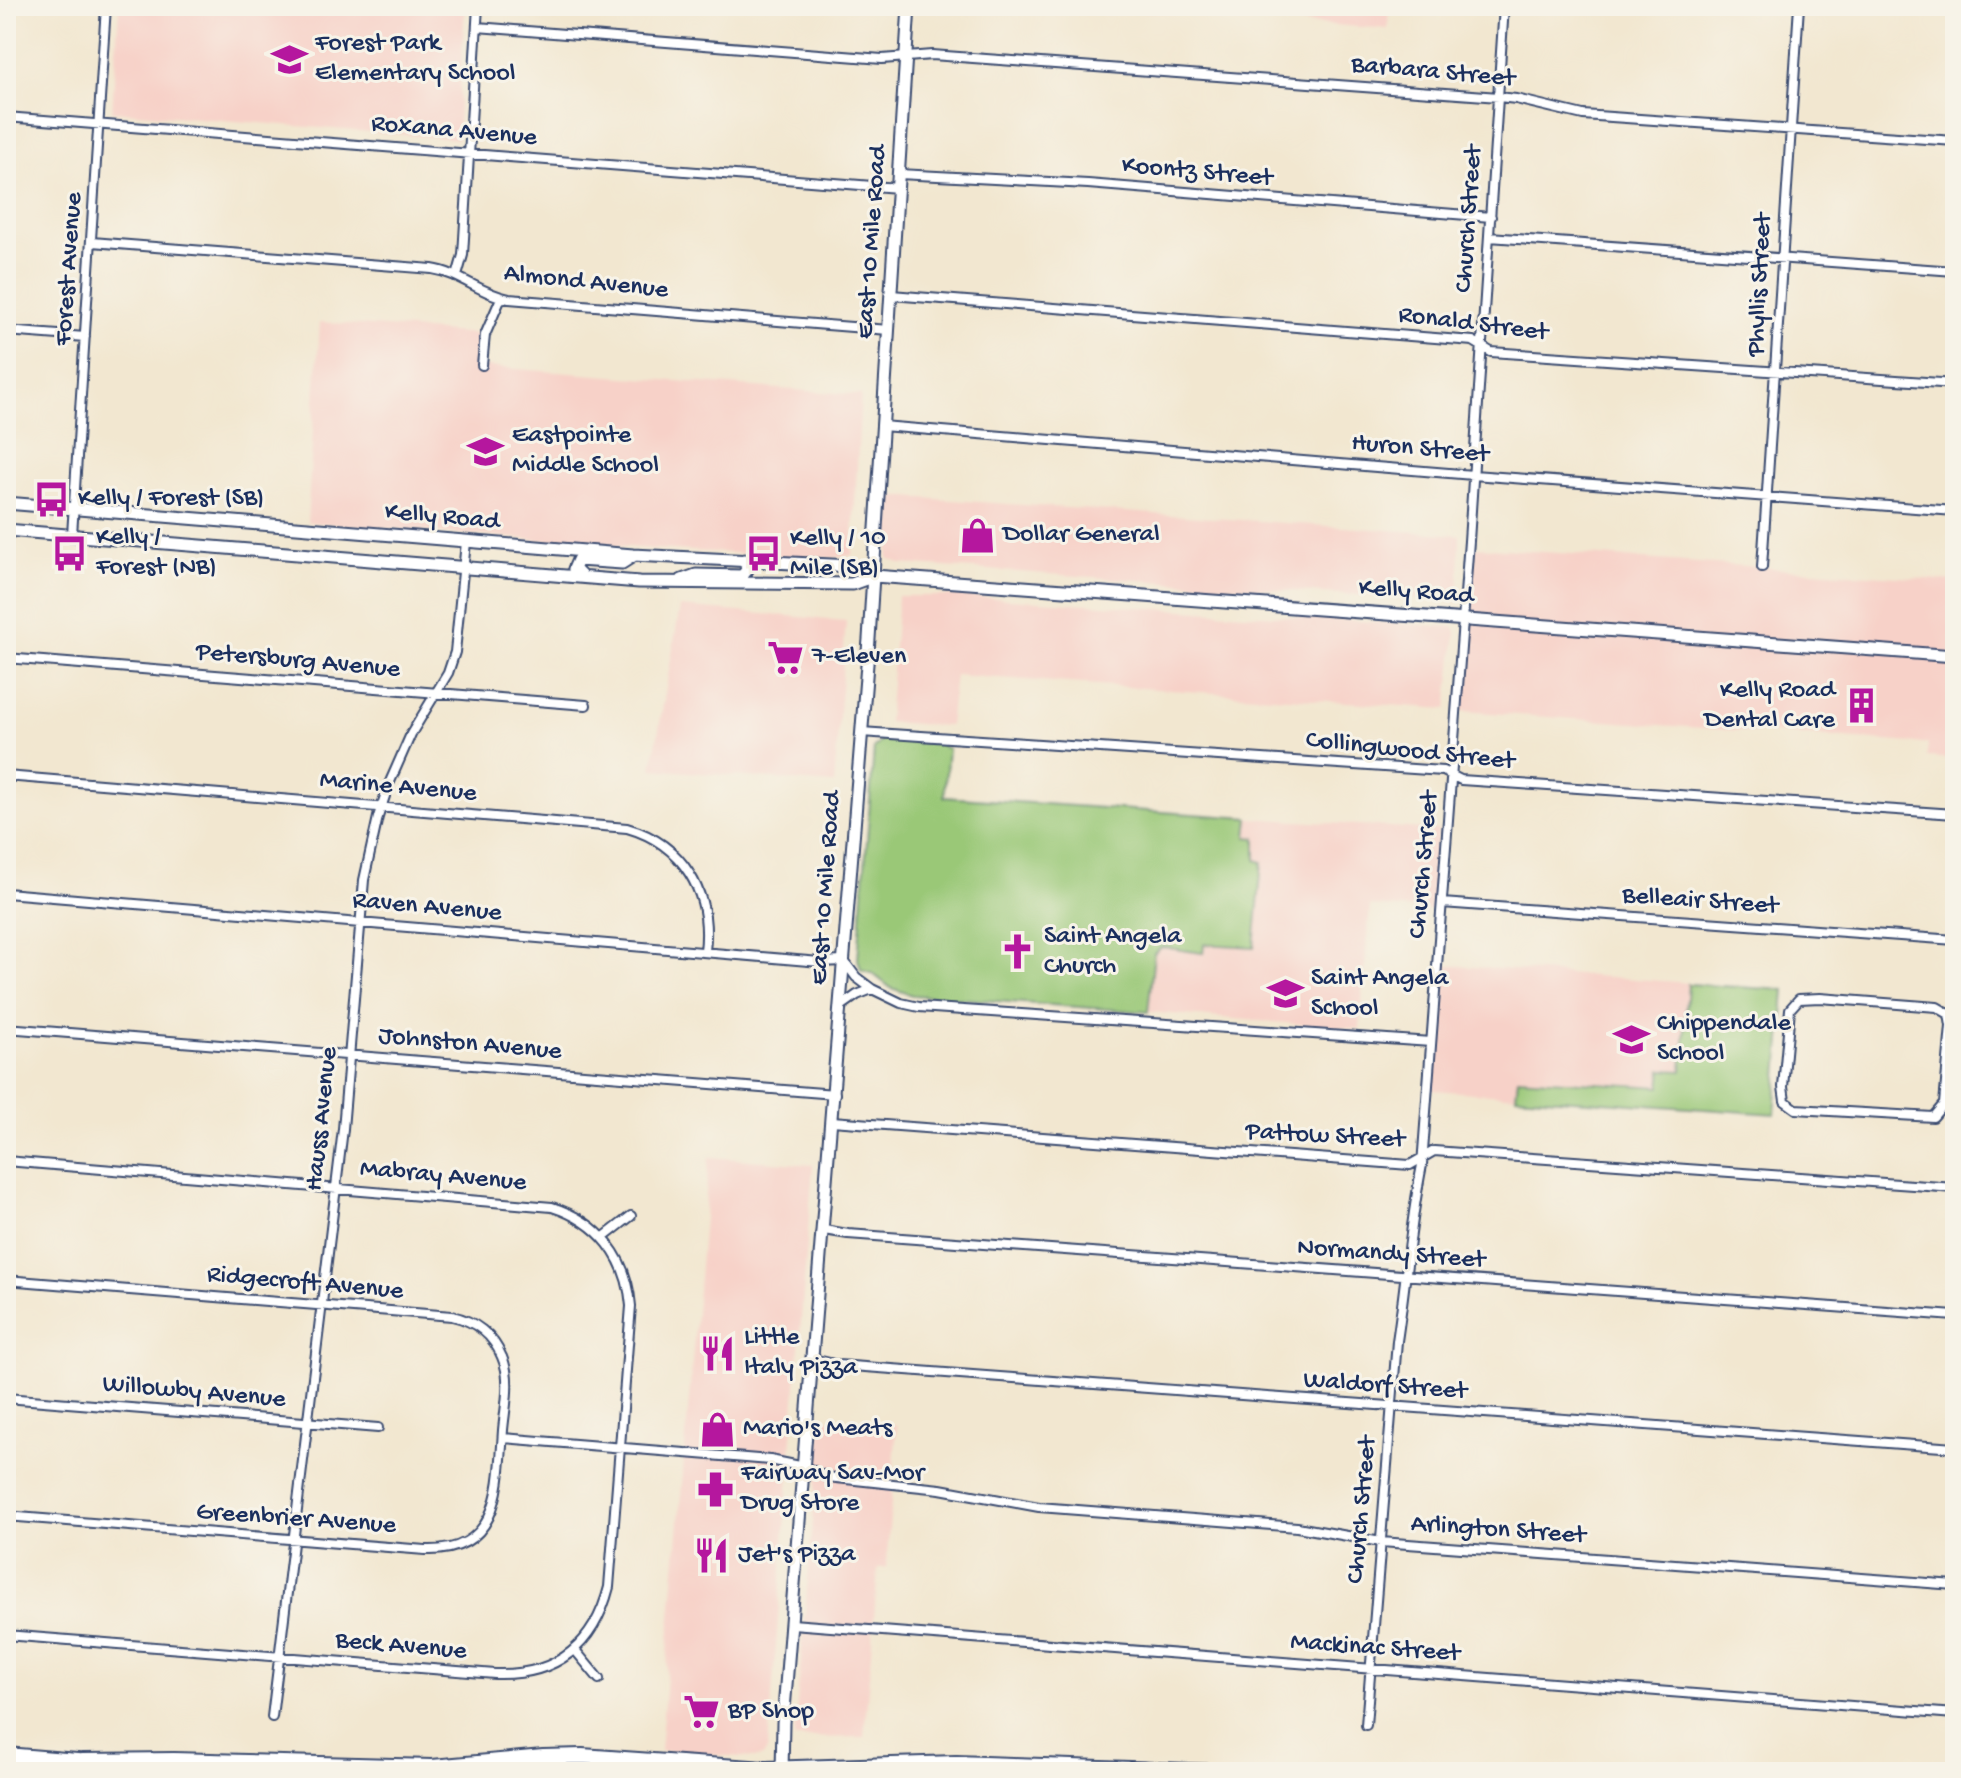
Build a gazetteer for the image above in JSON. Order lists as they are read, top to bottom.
{
  "streets": {
    "street": [
      "Barbara Street",
      "Roxana Avenue",
      "Koontz Street",
      "Church Street",
      "East 10 Mile Road",
      "Forest Avenue",
      "Almond Avenue",
      "Phyllis Street",
      "Ronald Street",
      "Huron Street",
      "Kelly Road",
      "Petersburg Avenue",
      "Collingwood Street",
      "Marine Avenue",
      "Belleair Street",
      "Raven Avenue",
      "Johnston Avenue",
      "Hauss Avenue",
      "Pattow Street",
      "Mabray Avenue",
      "Normandy Street",
      "Ridgecroft Avenue",
      "Waldorf Street",
      "Willowby Avenue",
      "Greenbrier Avenue",
      "Arlington Street",
      "Beck Avenue",
      "Mackinac Street"
    ]
  },
  "crossings": [
    ["Barbara Street", "Church Street"],
    ["Barbara Street", "East 10 Mile Road"],
    ["Barbara Street", "Phyllis Street"],
    ["Roxana Avenue", "East 10 Mile Road"],
    ["Roxana Avenue", "Forest Avenue"],
    ["Koontz Street", "Church Street"],
    ["Koontz Street", "East 10 Mile Road"],
    ["Church Street", "Ronald Street"],
    ["Church Street", "Huron Street"],
    ["Church Street", "Kelly Road"],
    ["Church Street", "Collingwood Street"],
    ["Church Street", "Belleair Street"],
    ["Church Street", "Pattow Street"],
    ["Church Street", "Normandy Street"],
    ["Church Street", "Waldorf Street"],
    ["Church Street", "Arlington Street"],
    ["Church Street", "Mackinac Street"],
    ["East 10 Mile Road", "Almond Avenue"],
    ["East 10 Mile Road", "Ronald Street"],
    ["East 10 Mile Road", "Huron Street"],
    ["East 10 Mile Road", "Kelly Road"],
    ["East 10 Mile Road", "Collingwood Street"],
    ["East 10 Mile Road", "Raven Avenue"],
    ["East 10 Mile Road", "Johnston Avenue"],
    ["East 10 Mile Road", "Pattow Street"],
    ["East 10 Mile Road", "Normandy Street"],
    ["East 10 Mile Road", "Waldorf Street"],
    ["East 10 Mile Road", "Arlington Street"],
    ["East 10 Mile Road", "Mackinac Street"],
    ["Forest Avenue", "Almond Avenue"],
    ["Forest Avenue", "Kelly Road"],
    ["Phyllis Street", "Ronald Street"],
    ["Phyllis Street", "Huron Street"],
    ["Kelly Road", "Hauss Avenue"],
    ["Petersburg Avenue", "Hauss Avenue"],
    ["Marine Avenue", "Raven Avenue"],
    ["Marine Avenue", "Hauss Avenue"],
    ["Raven Avenue", "Hauss Avenue"],
    ["Johnston Avenue", "Hauss Avenue"],
    ["Hauss Avenue", "Mabray Avenue"],
    ["Hauss Avenue", "Ridgecroft Avenue"],
    ["Hauss Avenue", "Willowby Avenue"],
    ["Hauss Avenue", "Greenbrier Avenue"],
    ["Hauss Avenue", "Beck Avenue"],
    ["Mabray Avenue", "Arlington Street"],
    ["Mabray Avenue", "Beck Avenue"],
    ["Ridgecroft Avenue", "Greenbrier Avenue"],
    ["Arlington Street", "Beck Avenue"]
  ],
  "places": {
    "school or university": [
      "Forest Park Elementary School",
      "Eastpointe Middle School",
      "Saint Angela School",
      "Chippendale School"
    ],
    "bus stop": ["Kelly / Forest (SB)", "Kelly / Forest (NB)", "Kelly / 10 Mile (SB)"],
    "shop": ["Dollar General", "Mario's Meats"],
    "supermarket": ["7-Eleven", "BP Shop"],
    "building": ["Kelly Road Dental Care"],
    "church": ["Saint Angela Church"],
    "restaurant": ["Little Italy Pizza", "Jet's Pizza"],
    "pharmacy": ["Fairway Sav-Mor Drug Store"]
  }
}
